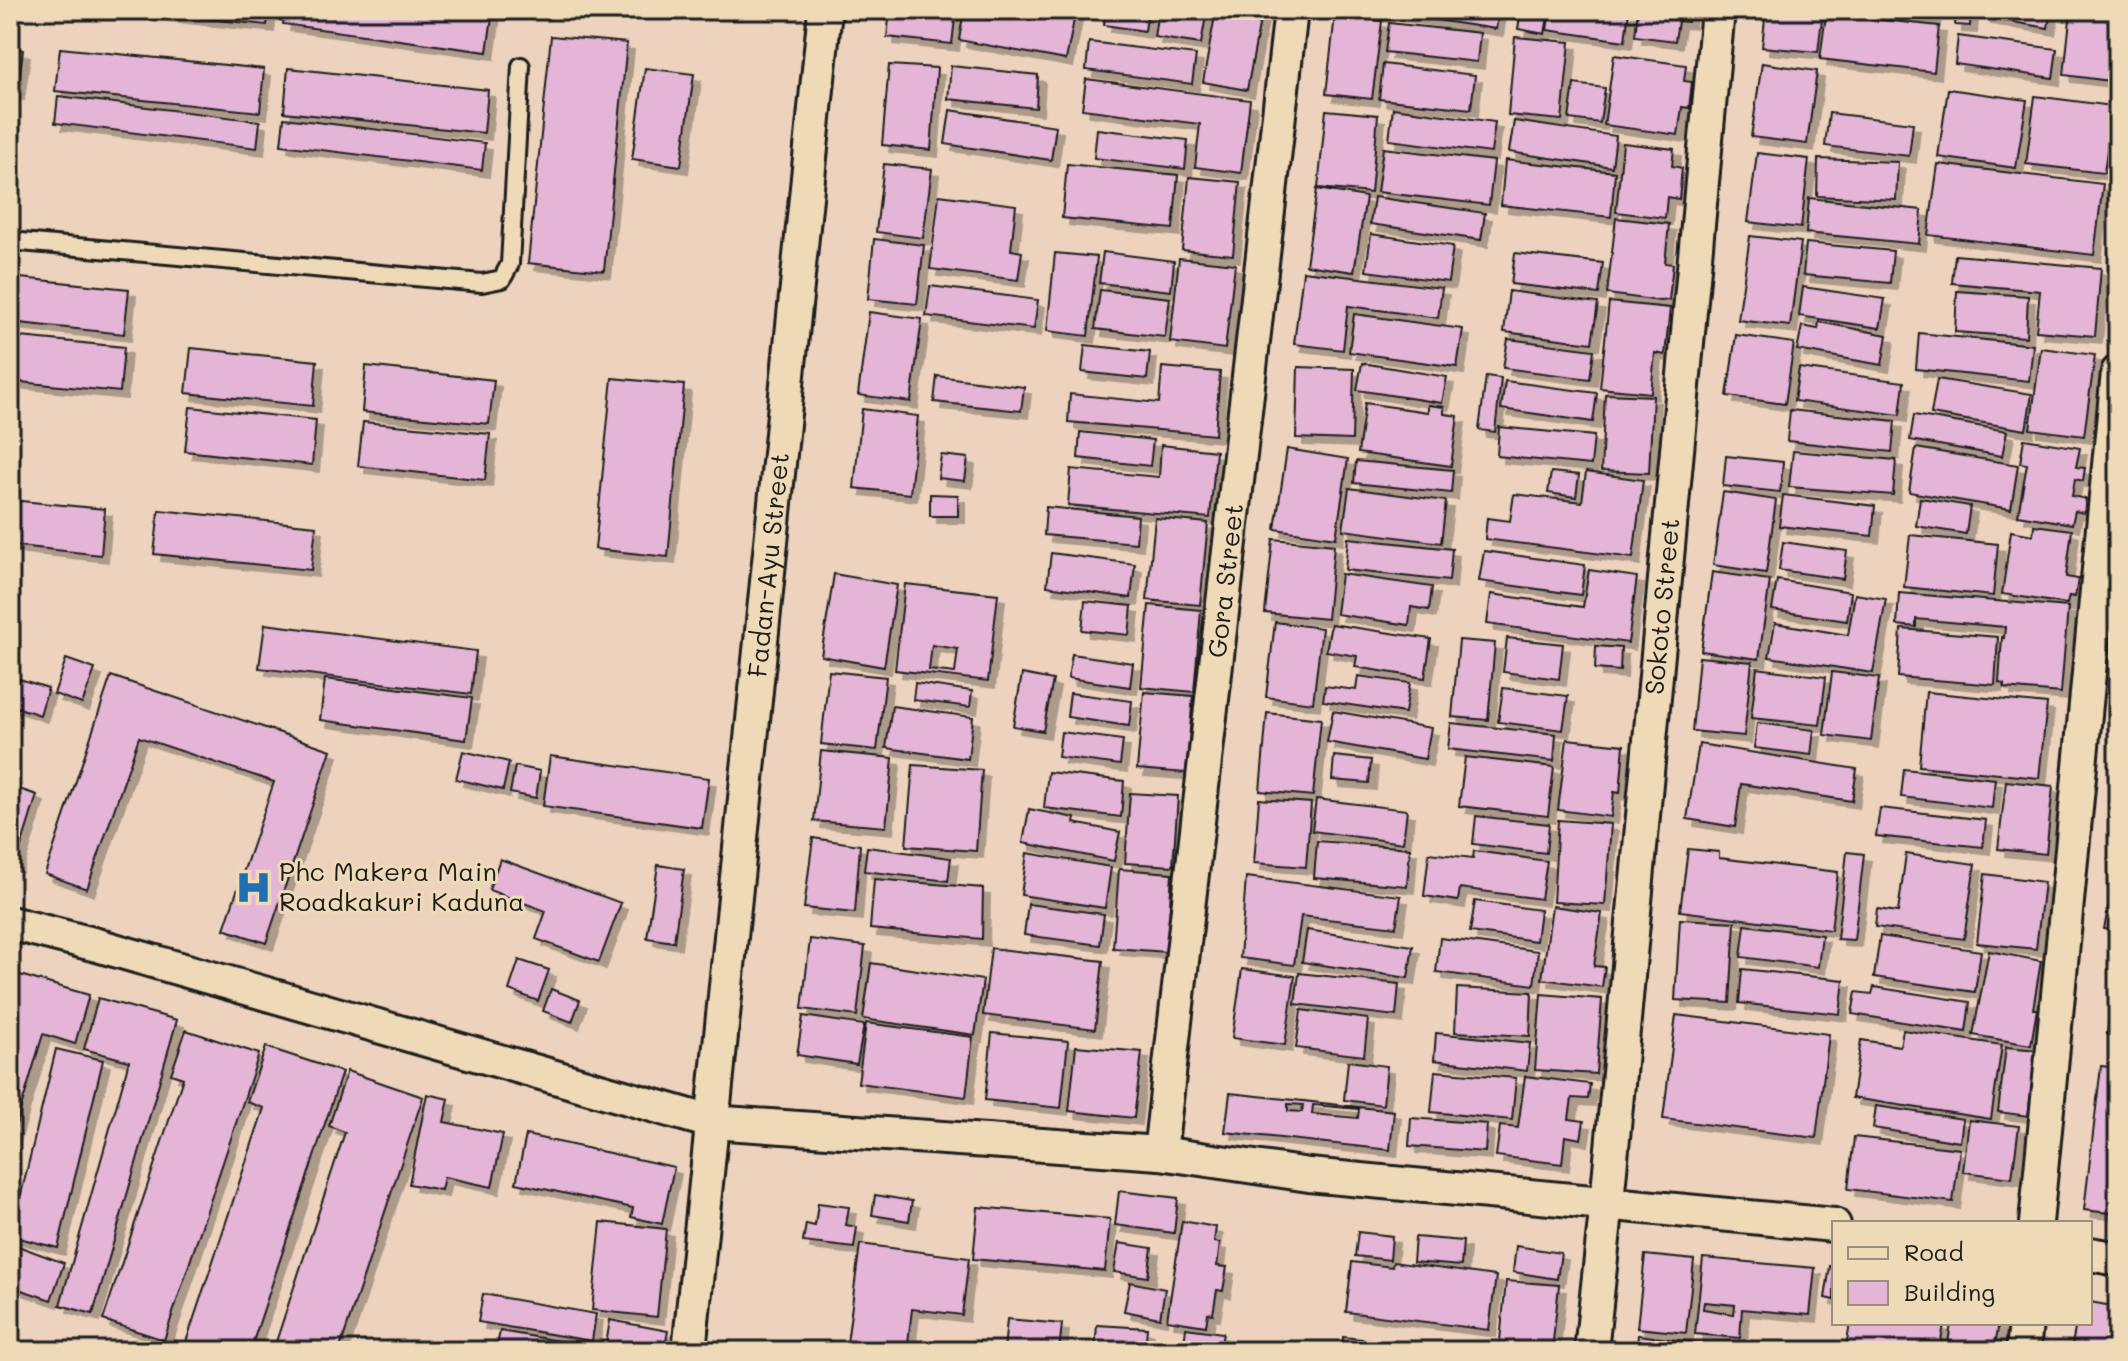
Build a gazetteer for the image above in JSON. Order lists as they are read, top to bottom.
{
  "streets": {
    "street": ["Fadan-Ayu Street", "Gora Street", "Sokoto Street"]
  },
  "places": {
    "hospital": ["Phc Makera Main Roadkakuri Kaduna"]
  },
  "legend": ["Road", "Building"]
}
